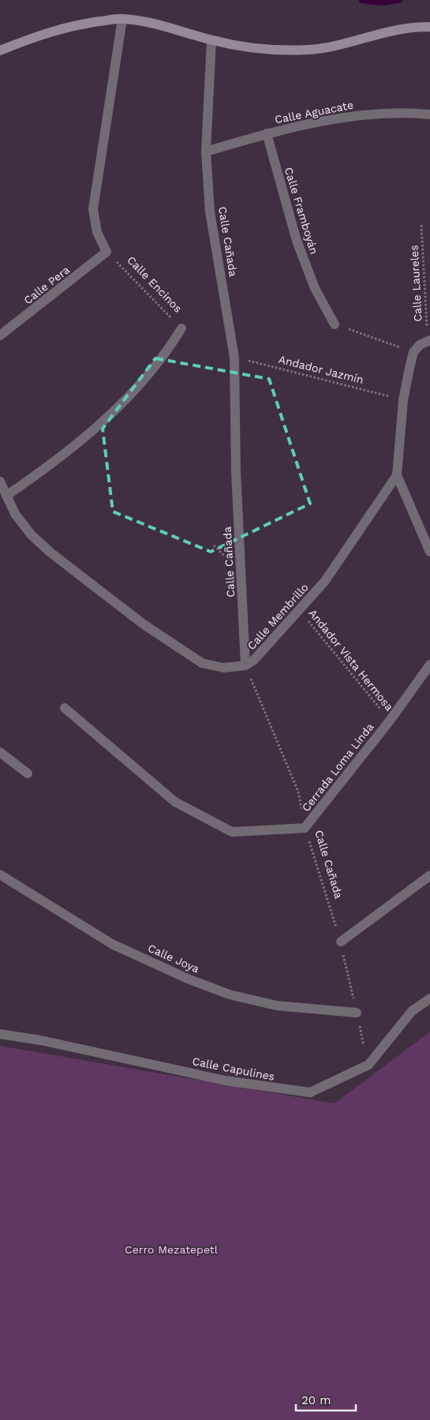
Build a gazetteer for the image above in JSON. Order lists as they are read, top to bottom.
{
  "streets": {
    "street": [
      "Calle Aguacate",
      "Calle Framboyán",
      "Calle Cañada",
      "Calle Encinos",
      "Calle Pera",
      "Calle Membrillo",
      "Cerrada Loma Linda",
      "Calle Joya",
      "Calle Capulines"
    ],
    "path": ["Calle Laureles", "Andador Jazmín", "Andador Vista Hermosa"]
  },
  "crossings": [
    ["Calle Aguacate", "Calle Framboyán"],
    ["Calle Aguacate", "Calle Cañada"],
    ["Calle Cañada", "Andador Jazmín"],
    ["Calle Cañada", "Calle Membrillo"],
    ["Calle Cañada", "Cerrada Loma Linda"],
    ["Calle Cañada", "Calle Joya"],
    ["Calle Cañada", "Calle Capulines"],
    ["Calle Encinos", "Calle Pera"],
    ["Calle Encinos", "Calle Membrillo"],
    ["Andador Jazmín", "Calle Membrillo"],
    ["Calle Membrillo", "Andador Vista Hermosa"],
    ["Andador Vista Hermosa", "Cerrada Loma Linda"]
  ],
  "parks": ["Cerro Mezatepetl"],
  "scale_bar": "20 m"
}
